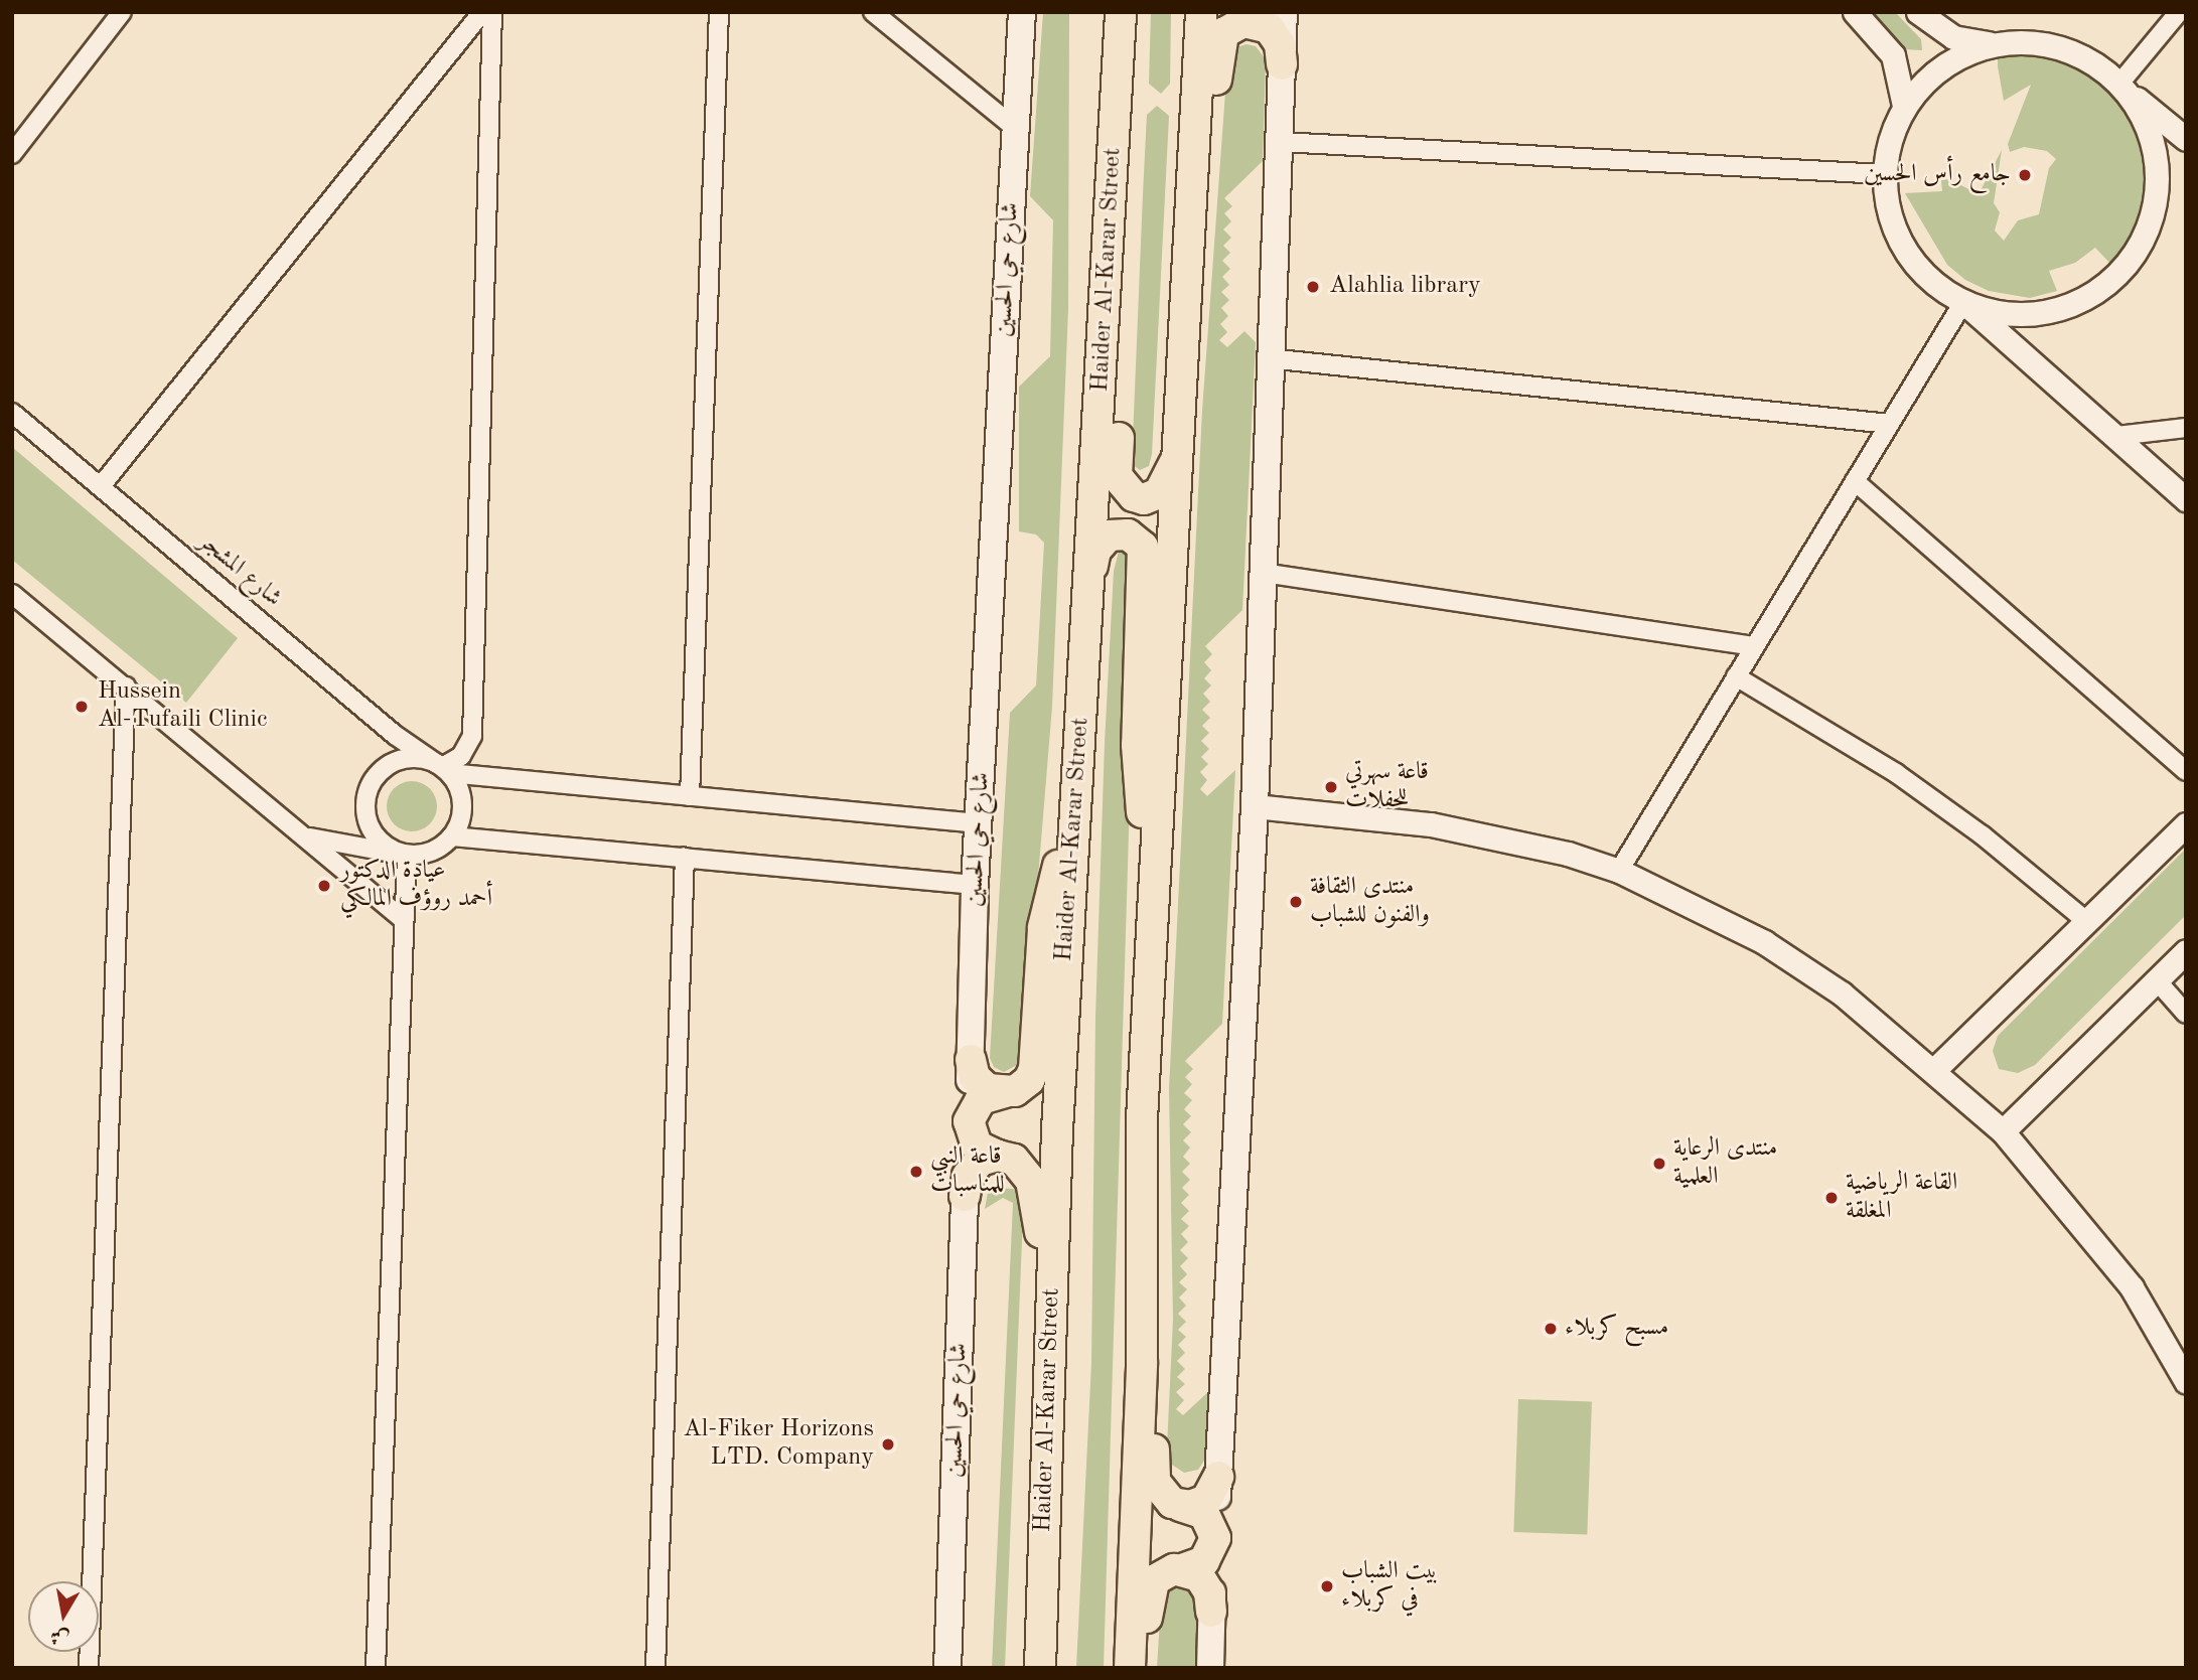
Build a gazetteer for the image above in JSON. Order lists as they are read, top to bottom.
{
  "streets": {
    "highway": ["Haider Al-Karar Street"],
    "main road": ["شارع حي الحسين"],
    "street": ["شارع المشجر"]
  },
  "places": [
    "جامع رأس الحسين",
    "Alahlia library",
    "Hussein Al-Tufaili Clinic",
    "قاعة سهرتي للحفلات",
    "عيادة الدكتور أحمد روؤف المالكي",
    "منتدى الثقافة والفنون للشباب",
    "منتدى الرعاية العلمية",
    "قاعة النبي للمناسبات",
    "القاعة الرياضية المغلقة",
    "مسبح كربلاء",
    "Al-Fiker Horizons LTD. Company",
    "بيت الشباب في كربلاء"
  ],
  "north": "bottom"
}
